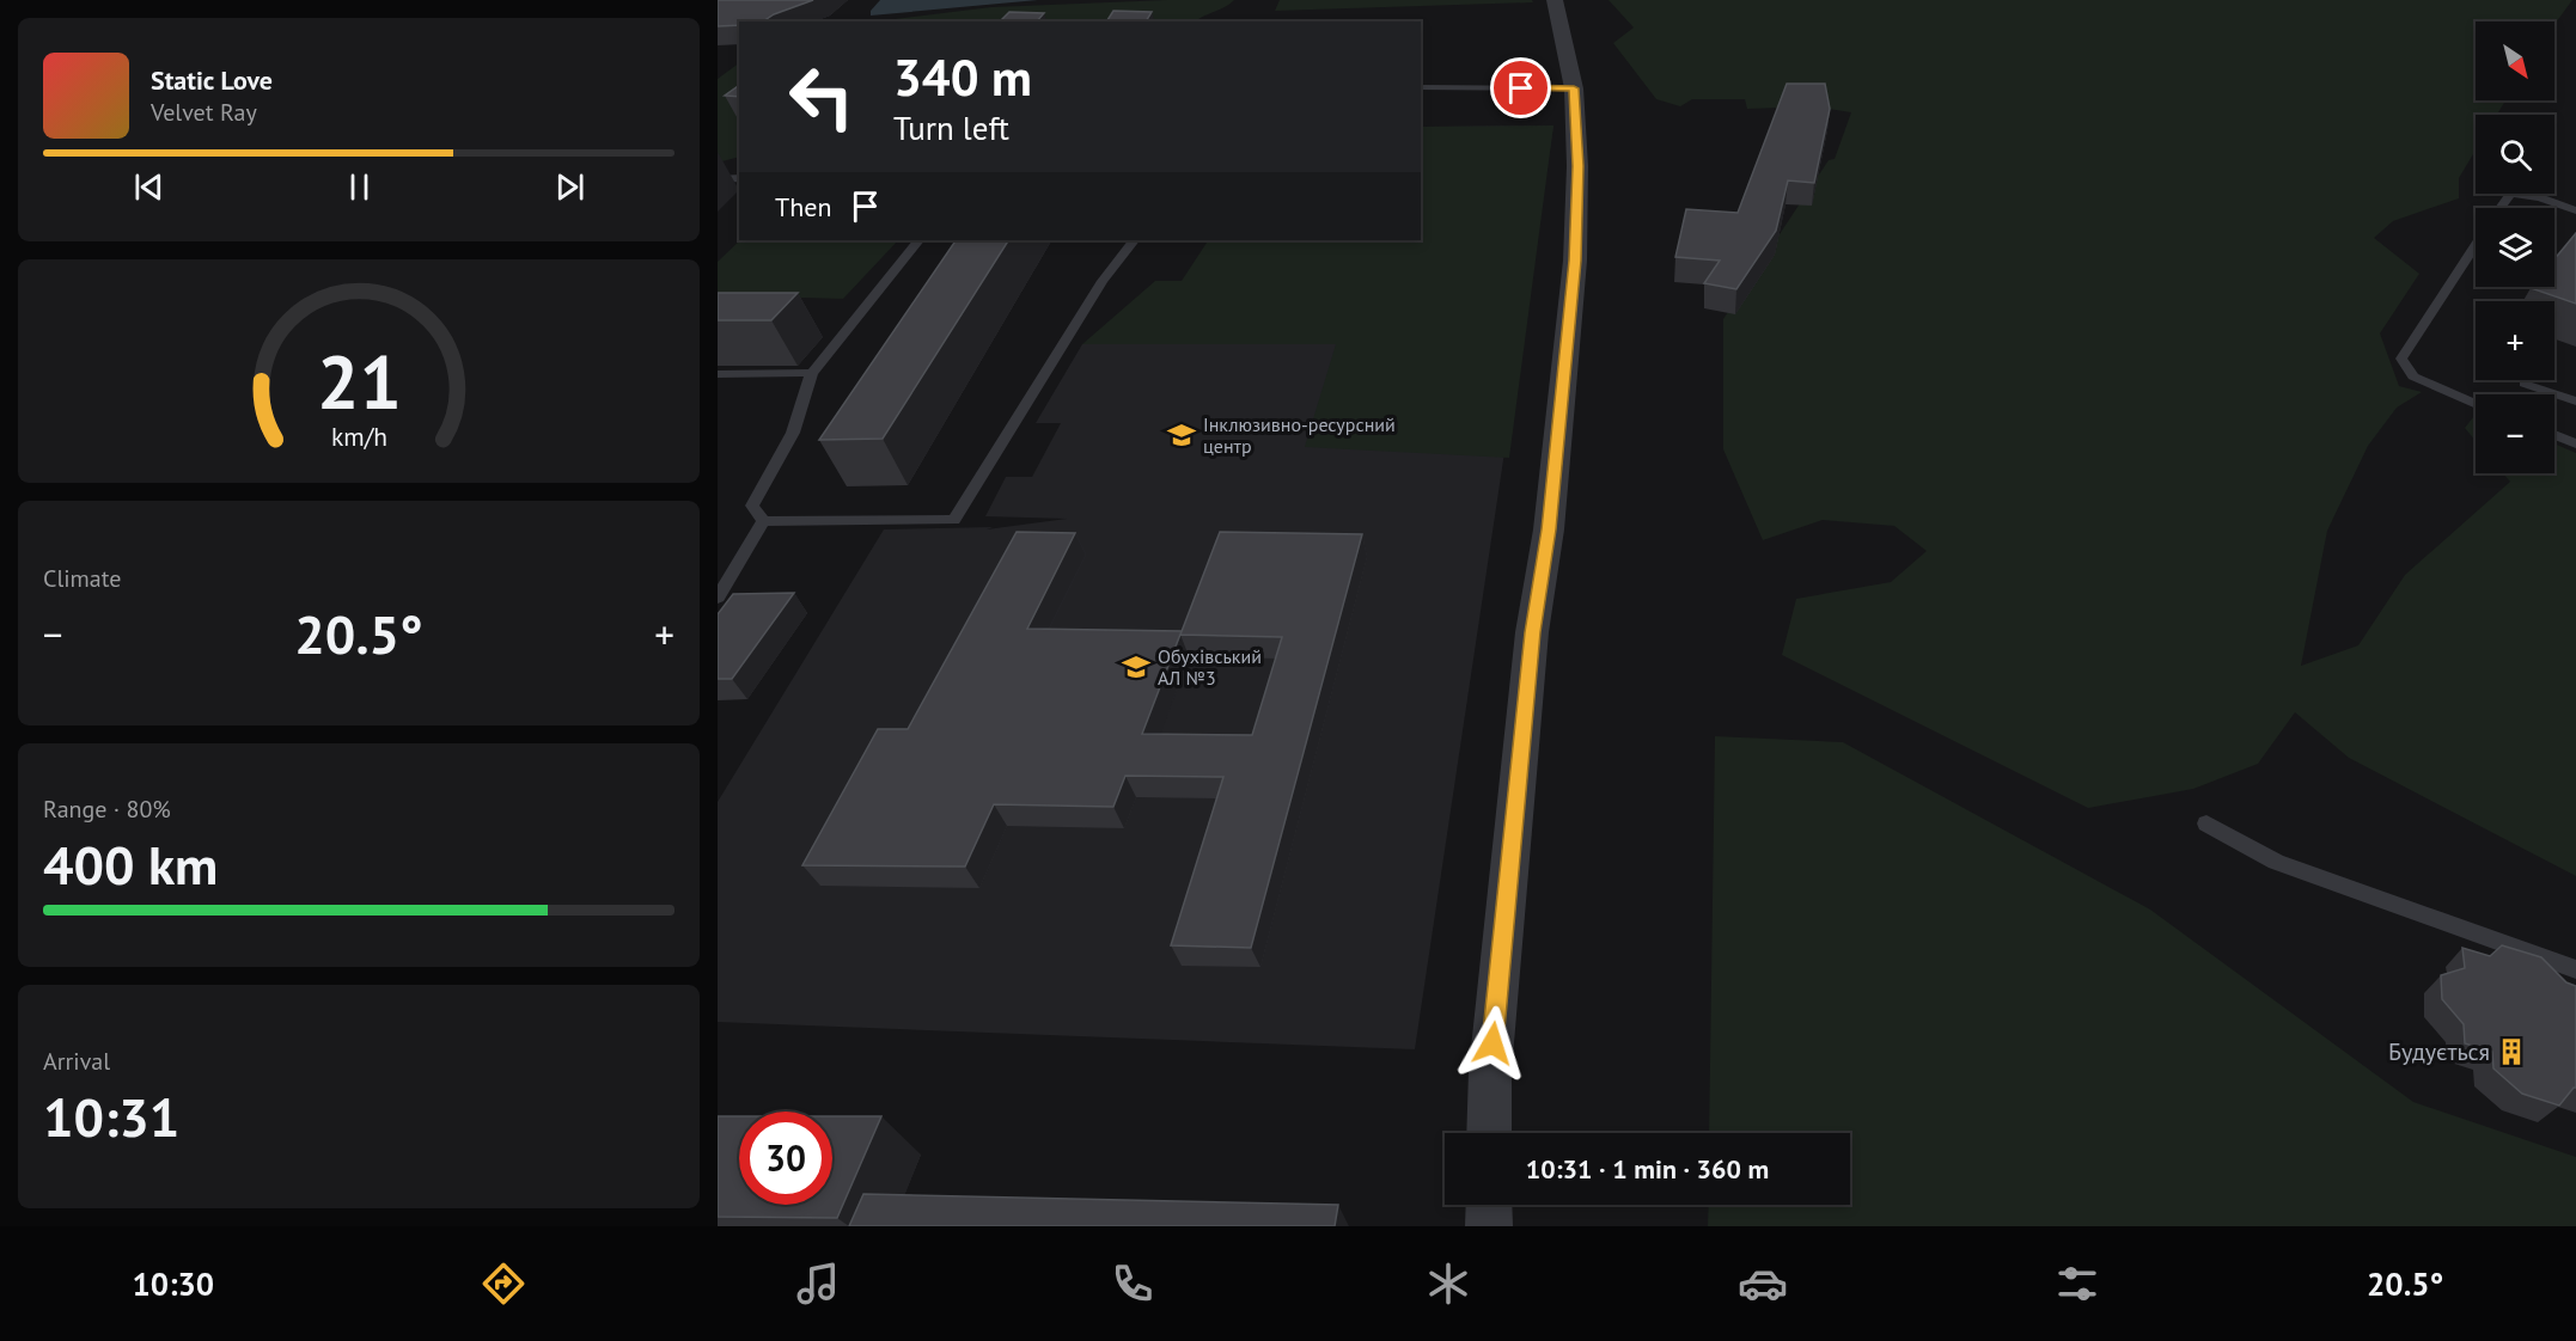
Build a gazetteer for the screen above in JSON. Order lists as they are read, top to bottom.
{
  "places": {
    "school or university": ["Інклюзивно-ресурсний центр", "Обухівський АЛ №3"],
    "building": ["Будується"]
  },
  "north": "bottom right",
  "page": {
    "map_buttons": ["+", "−"],
    "turn": ["340 m", "Turn left"],
    "song": ["Static Love", "Velvet Ray"],
    "then": "Then",
    "tile": [
      "Climate",
      ["Range · 80%", "400 km"],
      ["Arrival", "10:31"]
    ],
    "heat": ["−", "20.5°", "+"],
    "limit": "30",
    "trip": "10:31 · 1 min · 360 m",
    "tabs": ["10:30", "20.5°"],
    "gauge": ["21", "km/h"]
  }
}
